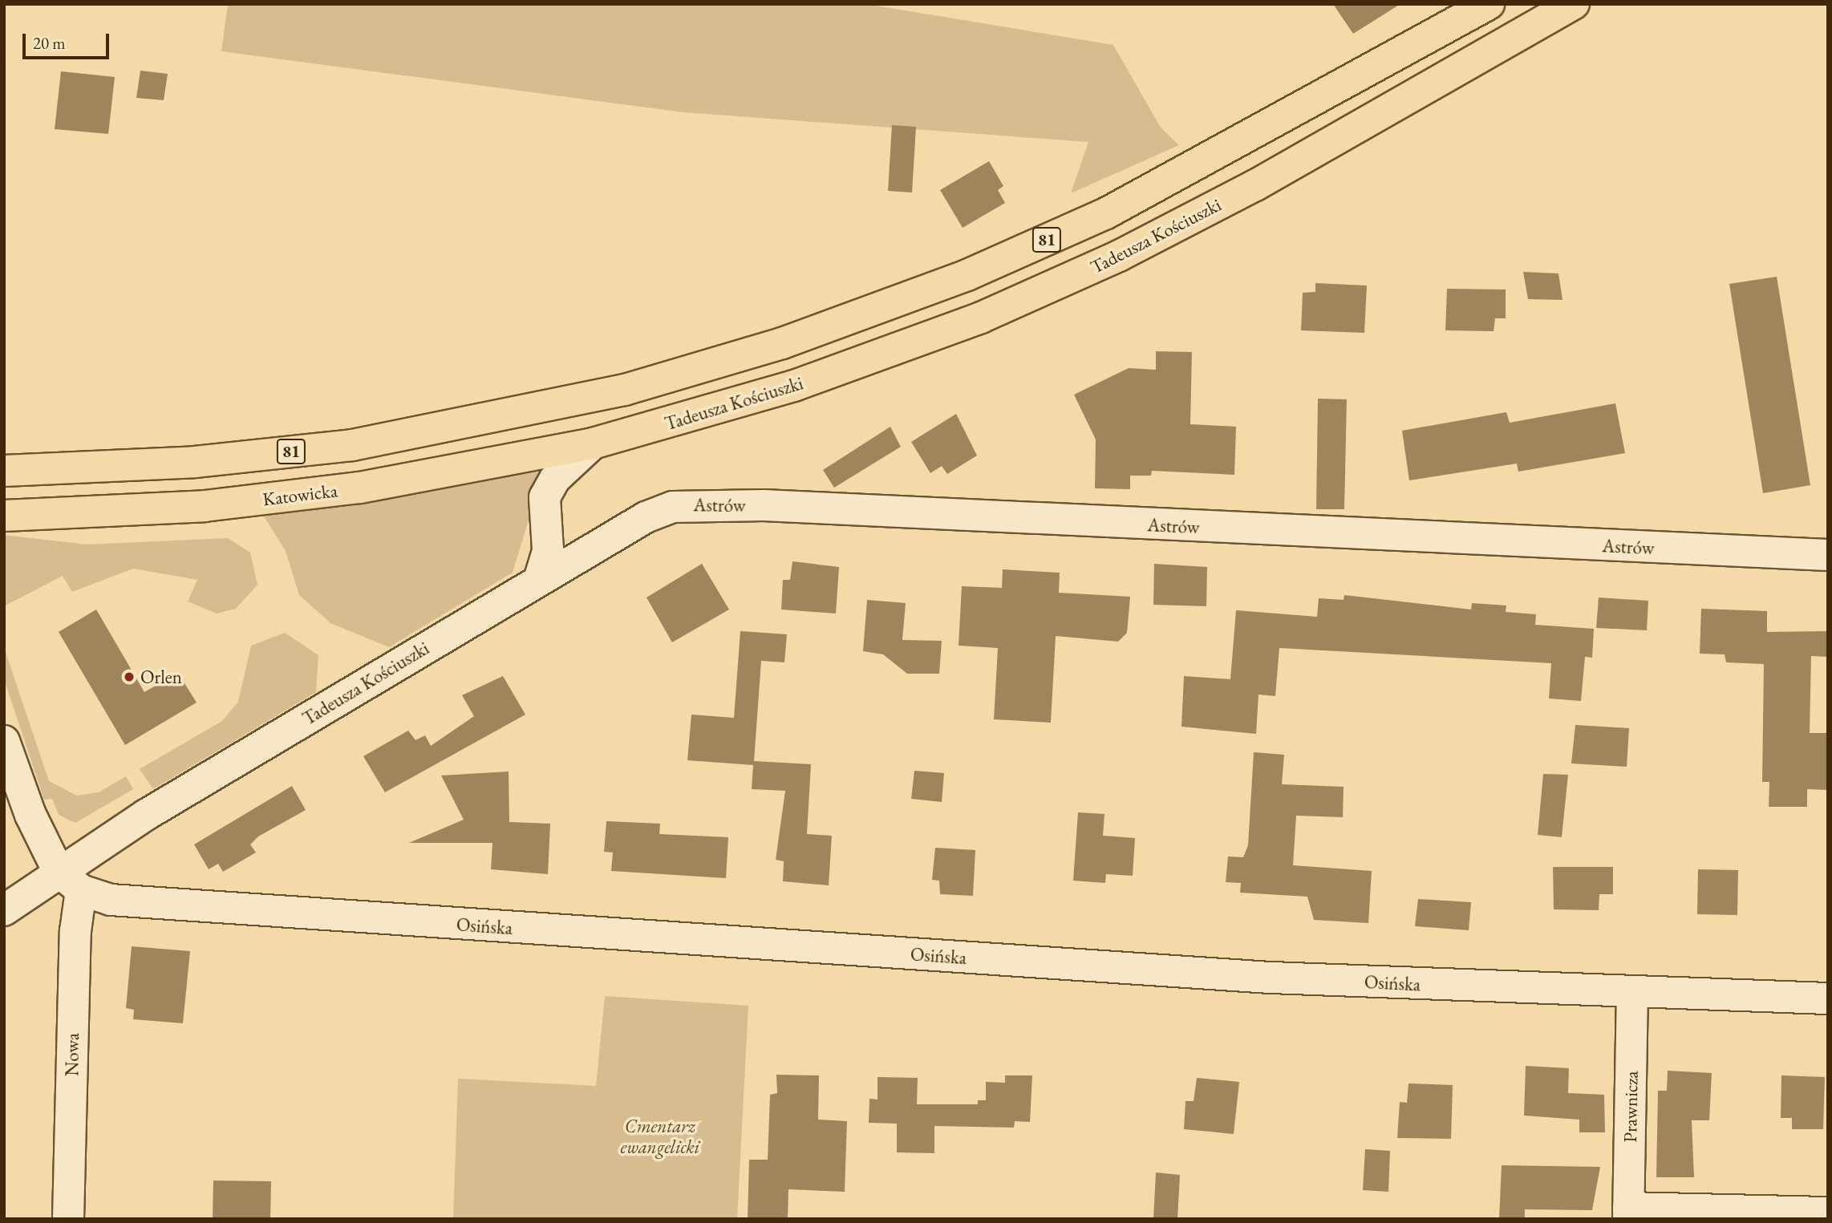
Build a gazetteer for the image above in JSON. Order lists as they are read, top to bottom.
{
  "streets": {
    "main road": ["Tadeusza Kościuszki", "81", "Katowicka"],
    "street": [
      "Astrów",
      "Osińska",
      "Nowa",
      "Prawnicza"
    ]
  },
  "crossings": [
    ["Tadeusza Kościuszki", "Katowicka"],
    ["Tadeusza Kościuszki", "Astrów"],
    ["Tadeusza Kościuszki", "Osińska"],
    ["Tadeusza Kościuszki", "Nowa"],
    ["Osińska", "Nowa"],
    ["Osińska", "Prawnicza"]
  ],
  "parks": ["Cmentarz ewangelicki"],
  "places": ["Orlen"],
  "scale_bar": "20 m"
}
